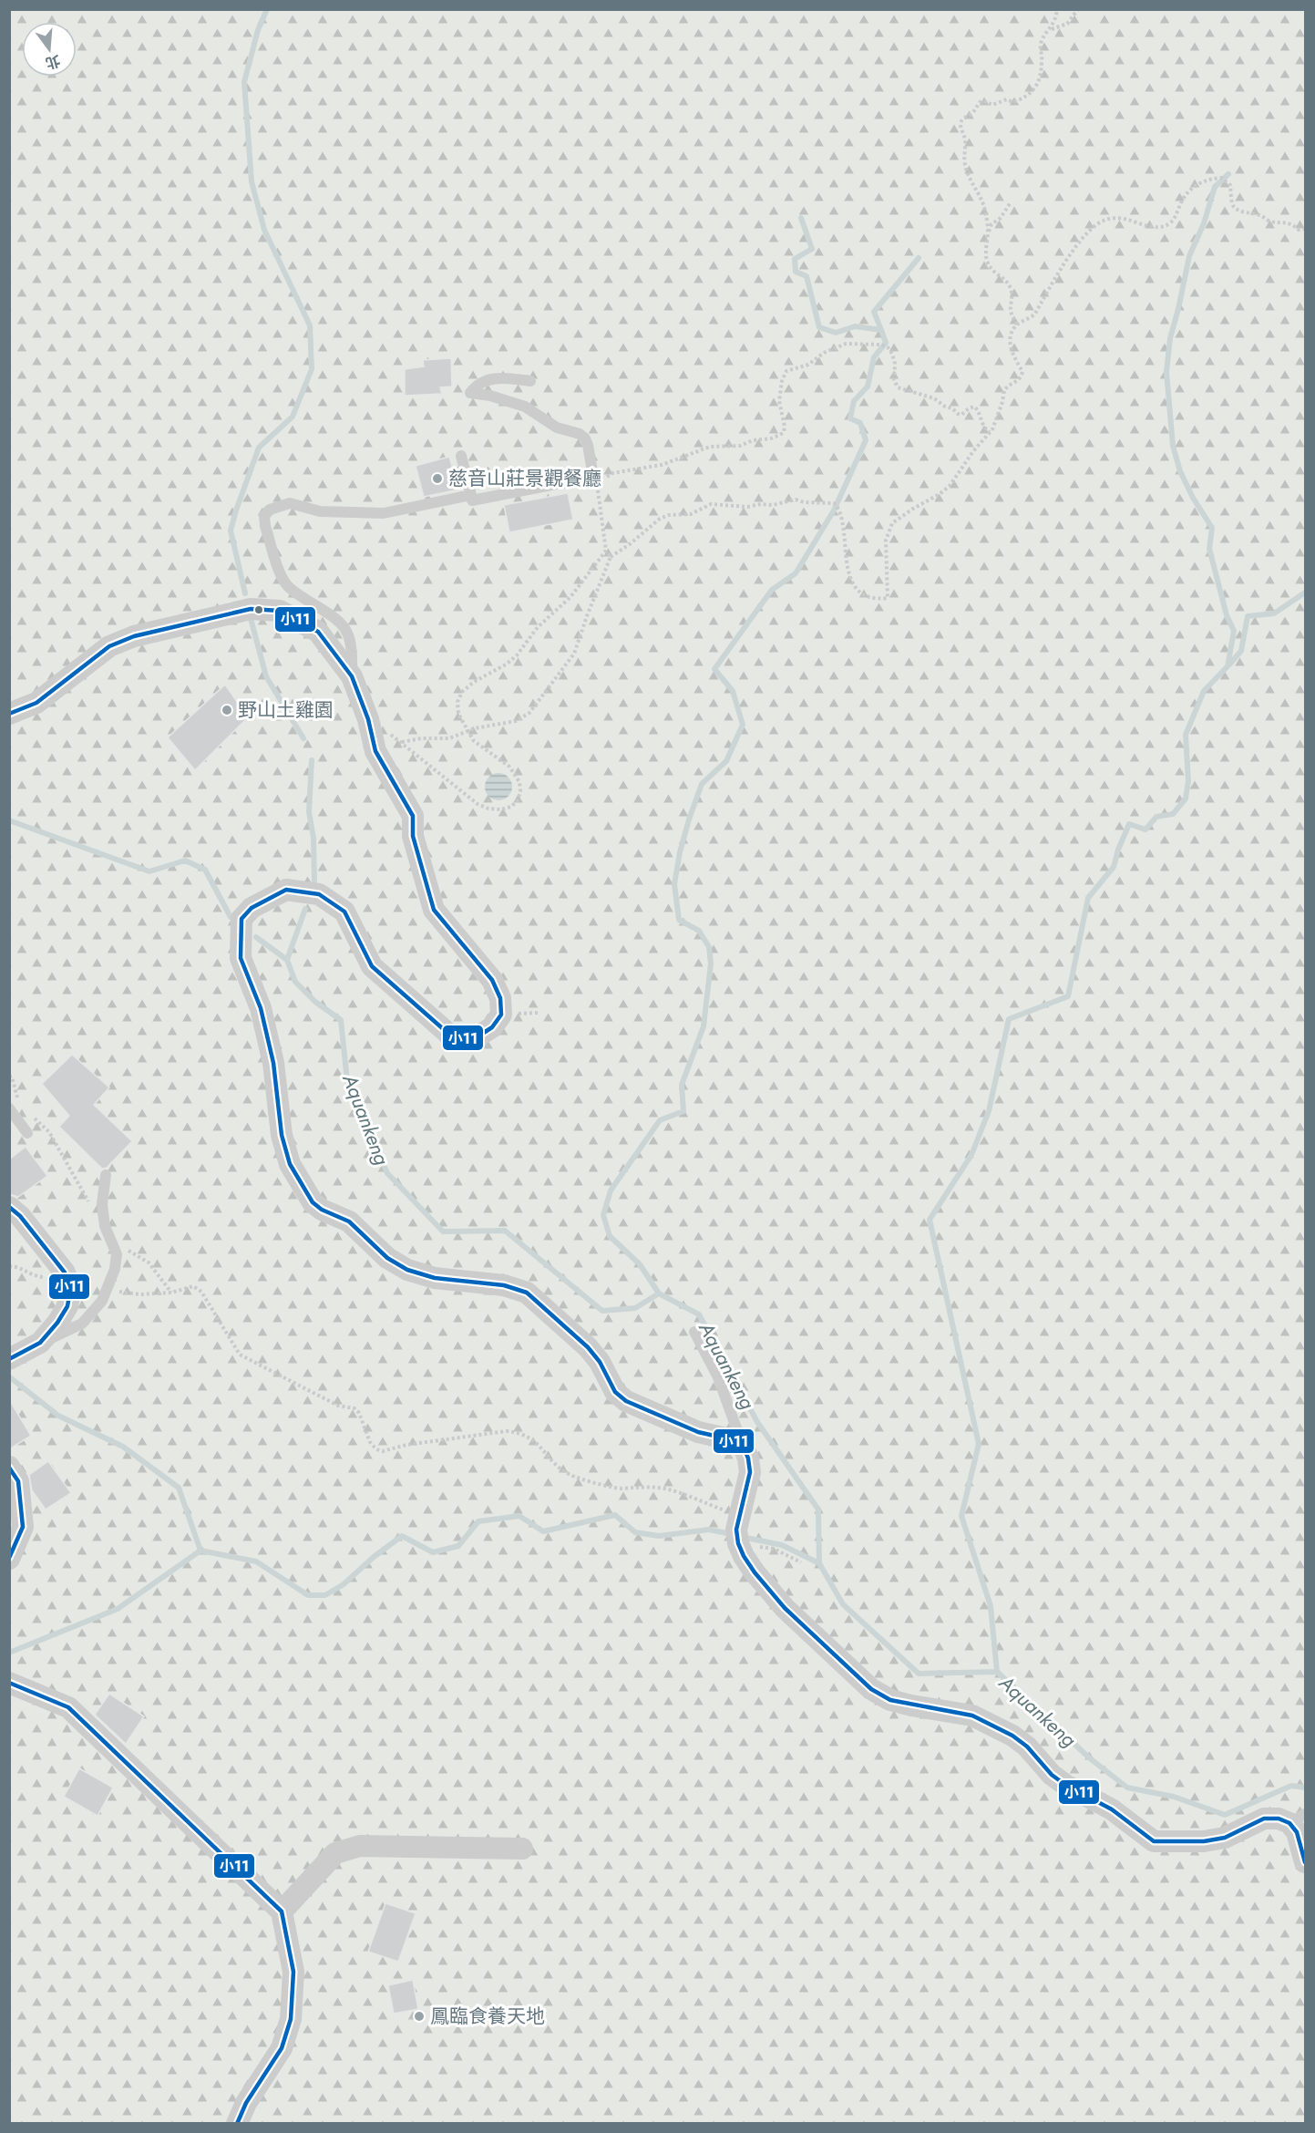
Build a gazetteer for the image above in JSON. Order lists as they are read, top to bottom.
{
  "water": ["Aquankeng"],
  "places": ["慈音山莊景觀餐廳", "野山土雞園", "鳳臨食養天地"],
  "lines": ["transit line 小11"],
  "north": "bottom"
}
